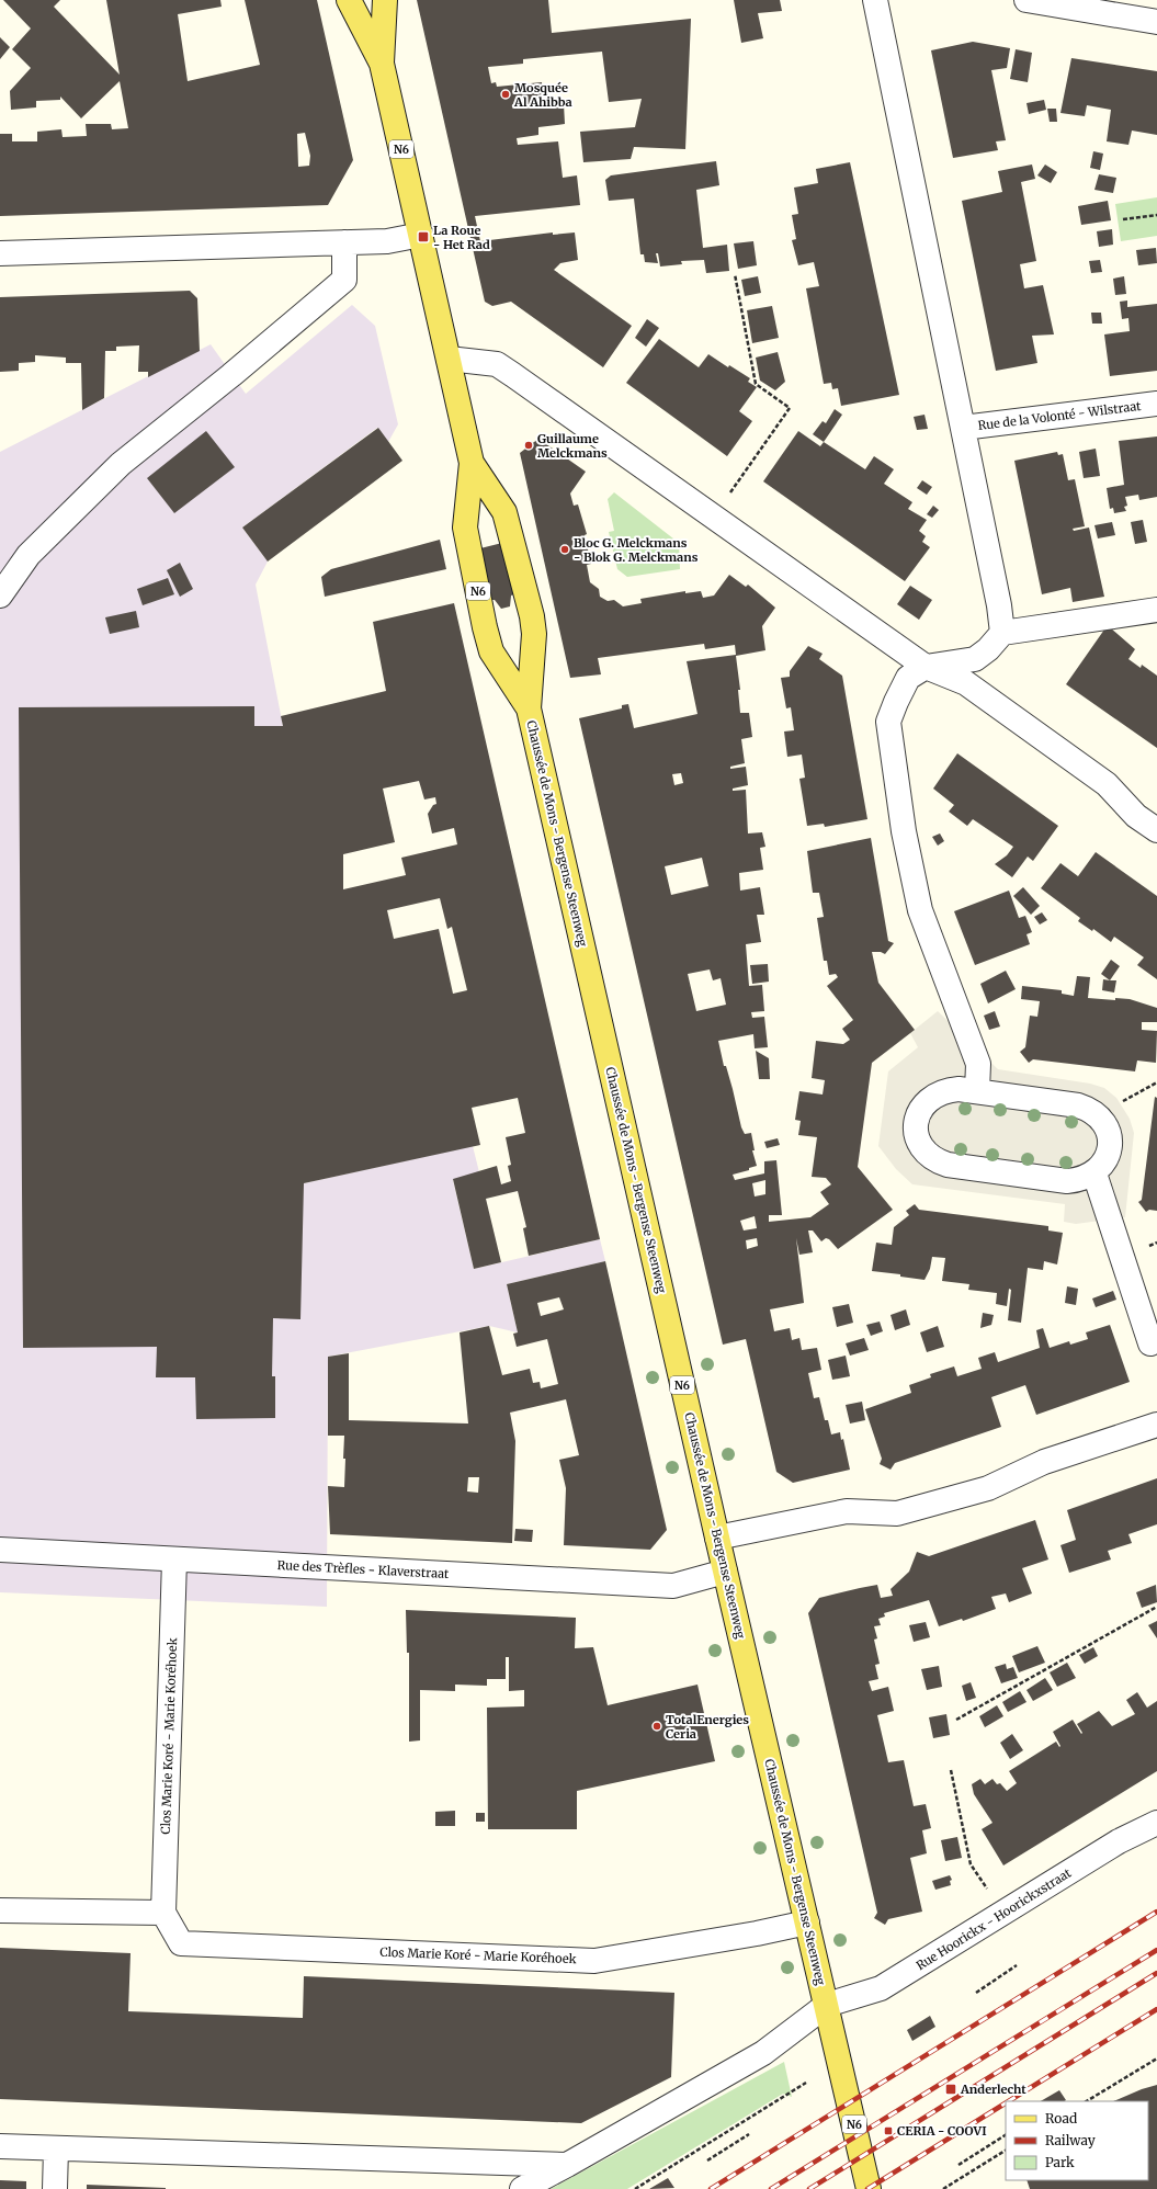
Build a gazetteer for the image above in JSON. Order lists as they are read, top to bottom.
{
  "streets": {
    "main road": ["N6", "Chaussée de Mons - Bergense Steenweg"],
    "street": [
      "Rue de la Volonté - Wilstraat",
      "Rue des Trèfles - Klaverstraat",
      "Clos Marie Koré - Marie Koréhoek",
      "Rue Hoorickx - Hoorickxstraat"
    ]
  },
  "crossings": [
    ["Chaussée de Mons - Bergense Steenweg", "Rue des Trèfles - Klaverstraat"],
    ["Chaussée de Mons - Bergense Steenweg", "Clos Marie Koré - Marie Koréhoek"],
    ["Chaussée de Mons - Bergense Steenweg", "Rue Hoorickx - Hoorickxstraat"],
    ["Rue des Trèfles - Klaverstraat", "Clos Marie Koré - Marie Koréhoek"]
  ],
  "places": {
    "other": [
      "Mosquée Al Ahibba",
      "Guillaume Melckmans",
      "Bloc G. Melckmans - Blok G. Melckmans",
      "TotalEnergies Ceria"
    ],
    "transit": ["La Roue - Het Rad", "Anderlecht", "CERIA - COOVI"]
  },
  "legend": ["Road", "Railway", "Park"]
}
